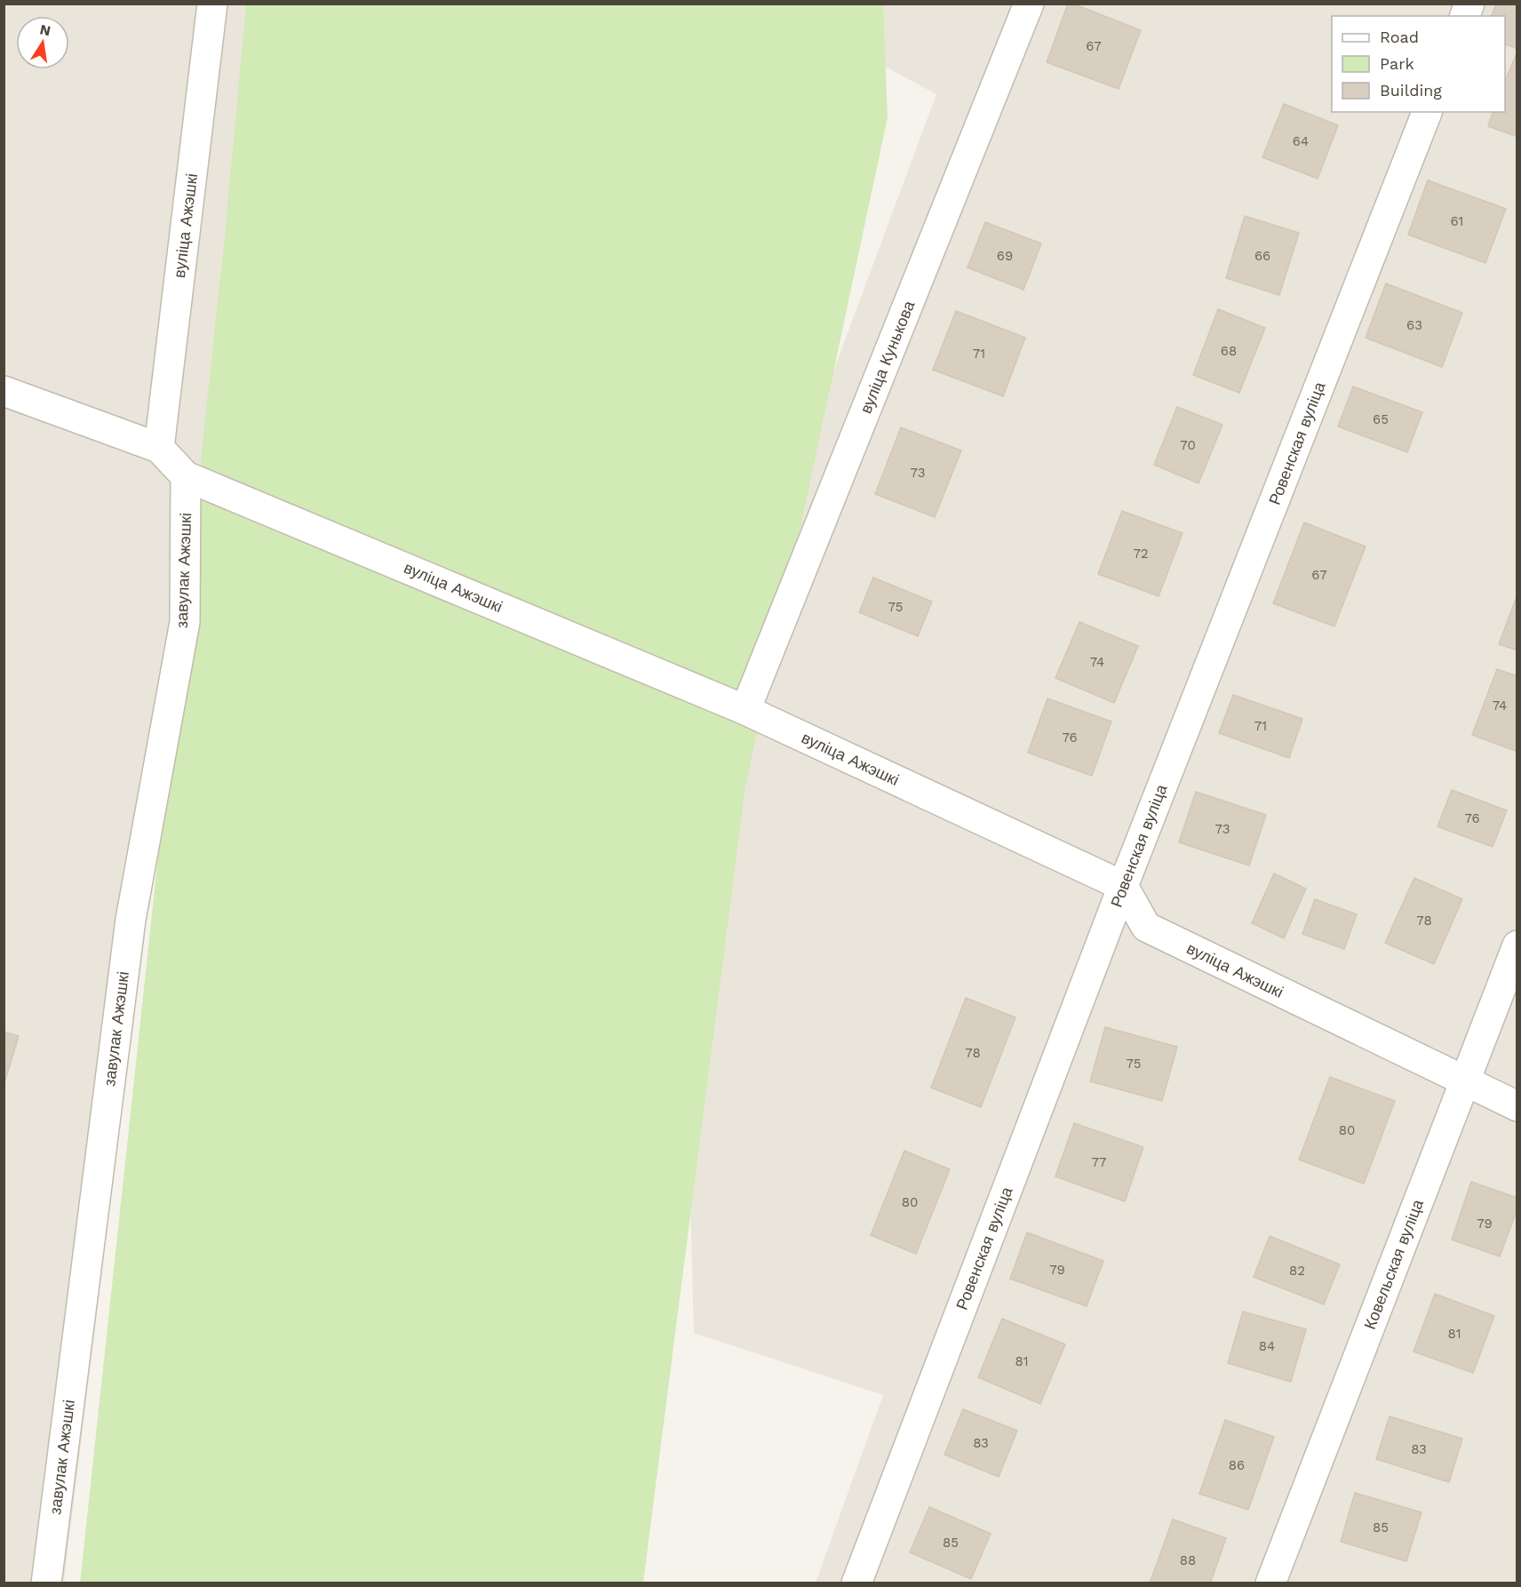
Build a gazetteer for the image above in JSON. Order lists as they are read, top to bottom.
{
  "streets": {
    "street": [
      "вуліца Ажэшкі",
      "вуліца Кунькова",
      "Ровенская вуліца",
      "завулак Ажэшкі",
      "Ковельская вуліца"
    ]
  },
  "crossings": [
    ["вуліца Ажэшкі", "вуліца Кунькова"],
    ["вуліца Ажэшкі", "Ровенская вуліца"],
    ["вуліца Ажэшкі", "завулак Ажэшкі"],
    ["вуліца Ажэшкі", "Ковельская вуліца"]
  ],
  "house_numbers": [
    "67",
    "64",
    "61",
    "69",
    "66",
    "63",
    "68",
    "71",
    "65",
    "70",
    "73",
    "72",
    "67",
    "75",
    "74",
    "74",
    "71",
    "76",
    "76",
    "73",
    "78",
    "78",
    "75",
    "80",
    "77",
    "80",
    "79",
    "79",
    "82",
    "81",
    "84",
    "81",
    "83",
    "83",
    "86",
    "85",
    "85",
    "88"
  ],
  "legend": ["Road", "Park", "Building"],
  "north": "top"
}
